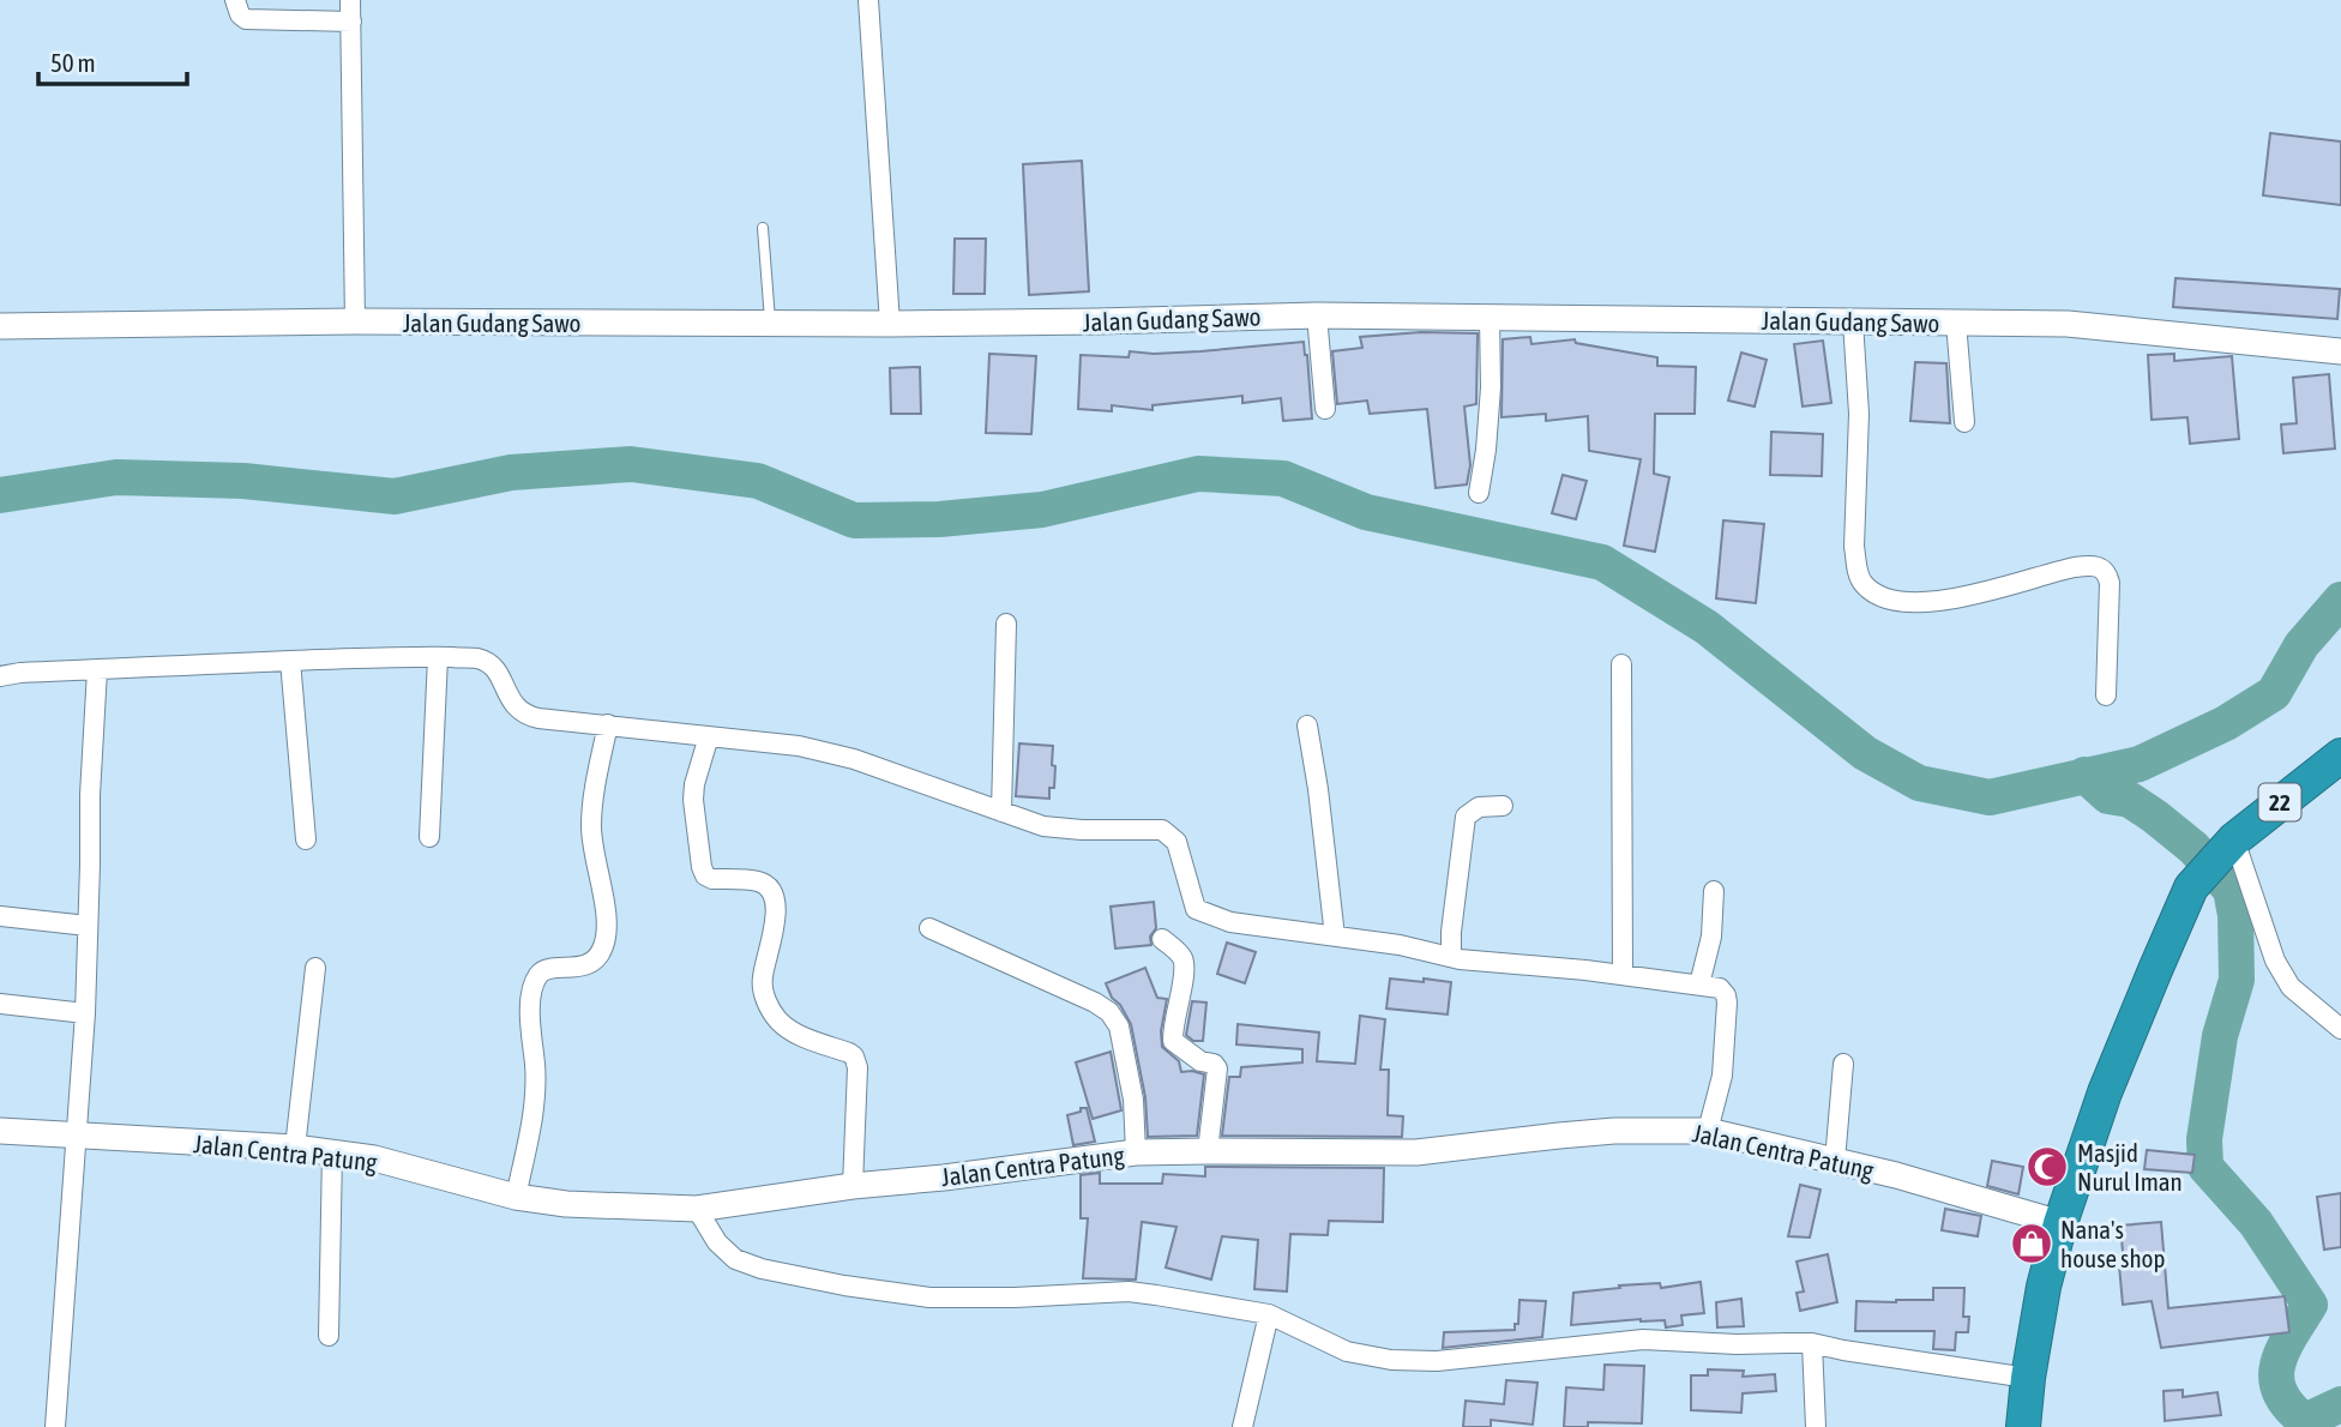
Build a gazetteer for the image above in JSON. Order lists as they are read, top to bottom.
{
  "streets": {
    "highway": ["22"],
    "street": ["Jalan Gudang Sawo", "Jalan Centra Patung"]
  },
  "crossings": [
    ["22", "Jalan Centra Patung"]
  ],
  "places": {
    "mosque": ["Masjid Nurul Iman"],
    "shop": ["Nana's house shop"]
  },
  "scale_bar": "50 m"
}
